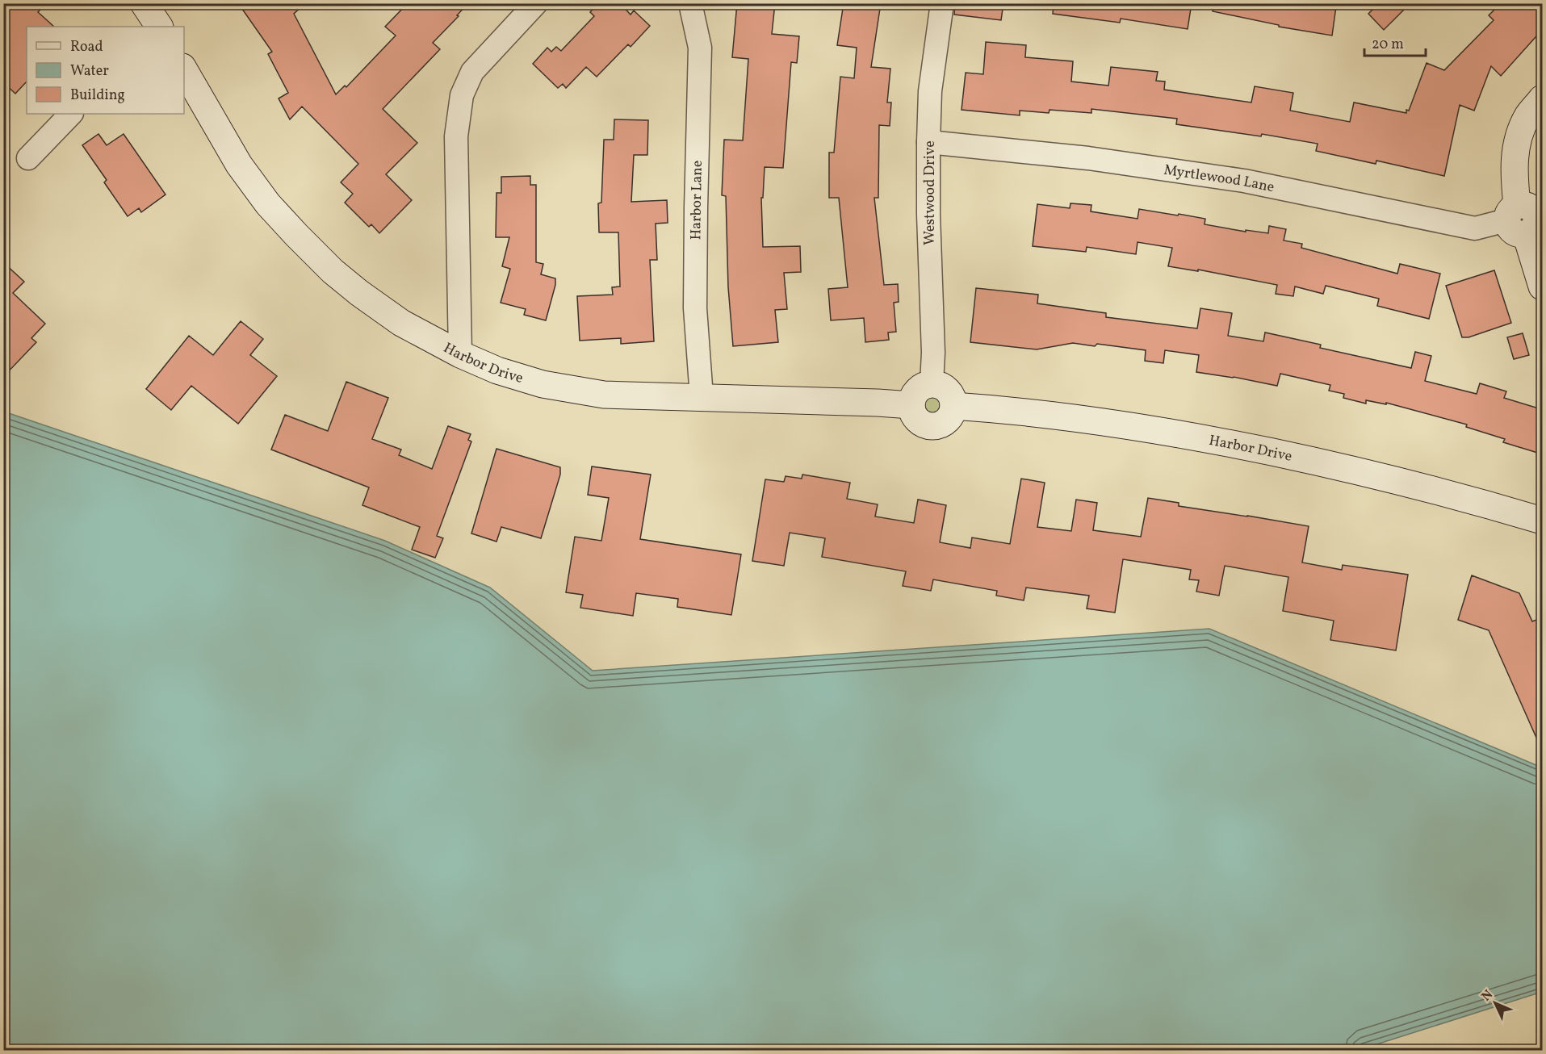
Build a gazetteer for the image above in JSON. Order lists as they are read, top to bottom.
{
  "streets": {
    "street": [
      "Myrtlewood Lane",
      "Westwood Drive",
      "Harbor Lane",
      "Harbor Drive"
    ]
  },
  "crossings": [
    ["Myrtlewood Lane", "Westwood Drive"],
    ["Westwood Drive", "Harbor Drive"],
    ["Harbor Lane", "Harbor Drive"]
  ],
  "legend": ["Road", "Water", "Building"],
  "scale_bar": "20 m",
  "north": "top left"
}
